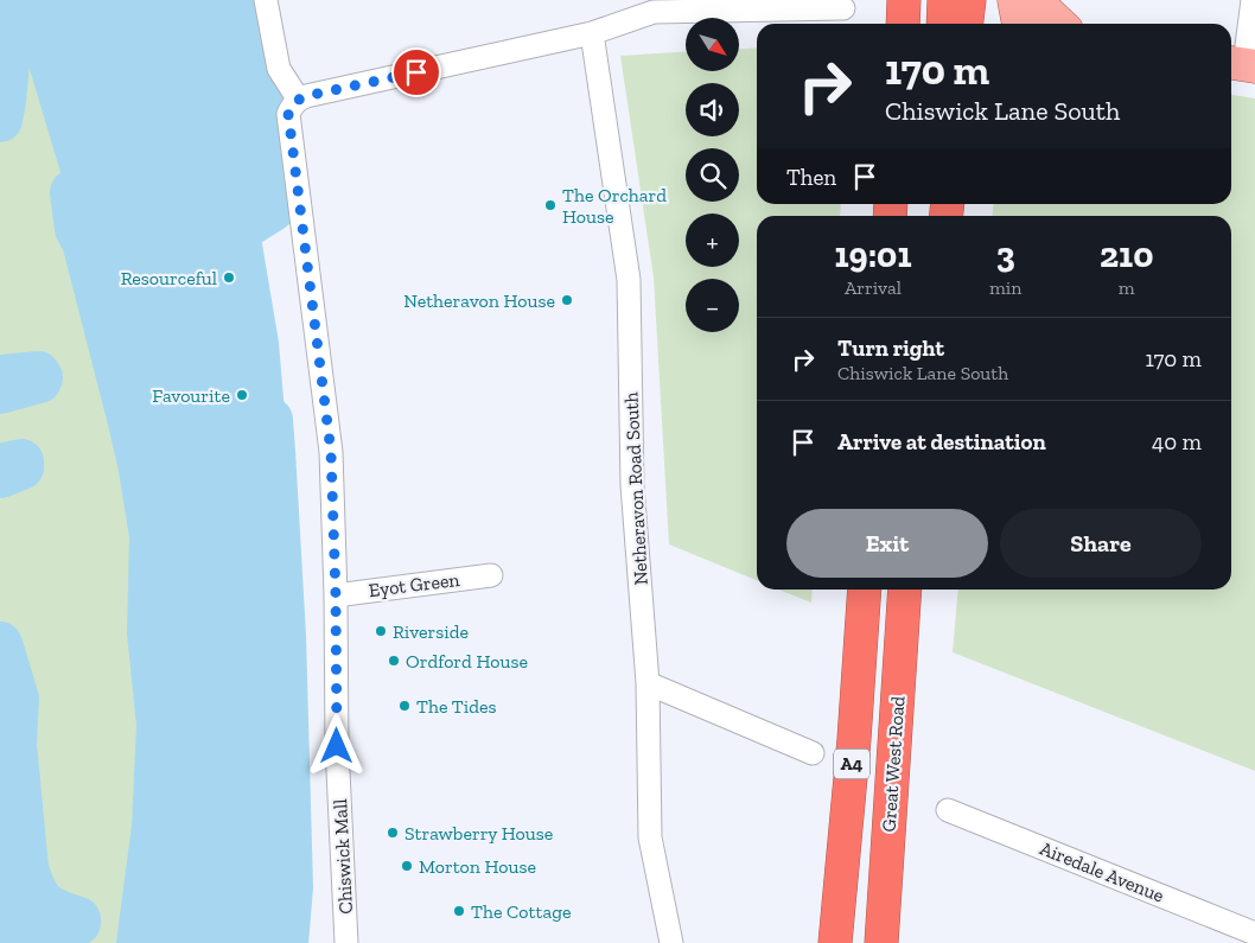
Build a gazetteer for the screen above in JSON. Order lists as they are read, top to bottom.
{
  "streets": {
    "highway": ["A4", "Great West Road"],
    "street": [
      "Netheravon Road South",
      "Eyot Green",
      "Chiswick Mall",
      "Airedale Avenue"
    ]
  },
  "crossings": [
    ["Eyot Green", "Chiswick Mall"]
  ],
  "places": [
    "The Orchard House",
    "Resourceful",
    "Netheravon House",
    "Favourite",
    "Riverside",
    "Ordford House",
    "The Tides",
    "Strawberry House",
    "Morton House",
    "The Cottage"
  ],
  "north": "bottom right",
  "page": {
    "map_buttons": ["+", "−"],
    "turn": ["170 m", "Chiswick Lane South"],
    "then": "Then",
    "eta": [
      "19:01",
      "Arrival",
      "3",
      "min",
      "210",
      "m"
    ],
    "list": [
      {
        "name": "Turn right",
        "note": "Chiswick Lane South",
        "value": "170 m"
      },
      {
        "name": "Arrive at destination",
        "value": "40 m"
      }
    ],
    "buttons": ["Exit", "Share"]
  }
}
